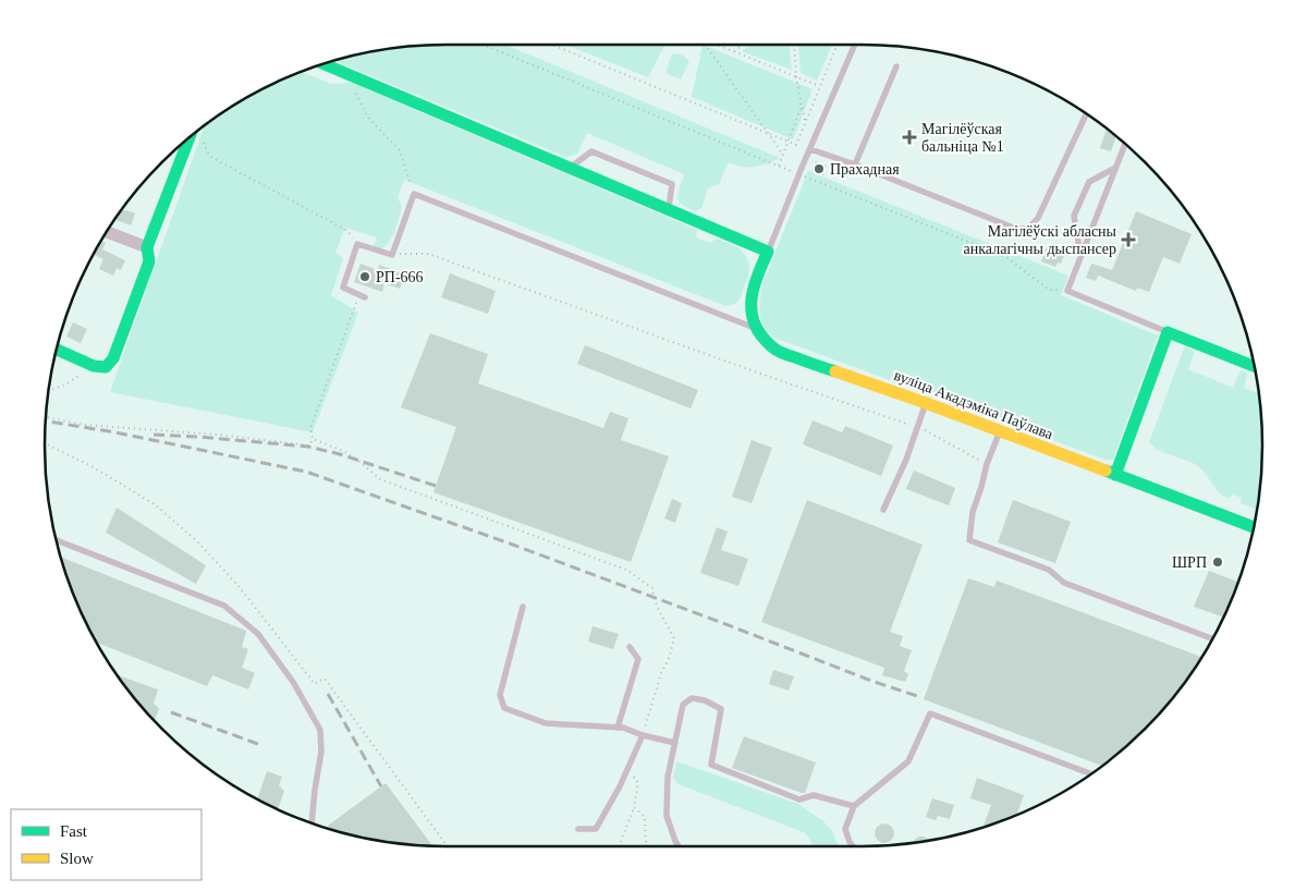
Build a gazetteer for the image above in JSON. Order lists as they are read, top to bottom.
{
  "streets": {
    "main road": ["вуліца Акадэміка Паўлава"]
  },
  "places": {
    "health": ["Магілёўская бальніца №1", "Магілёўскі абласны анкалагічны дыспансер"],
    "other": ["Прахадная", "РП-666", "ШРП"]
  },
  "legend": ["Fast", "Slow"]
}
